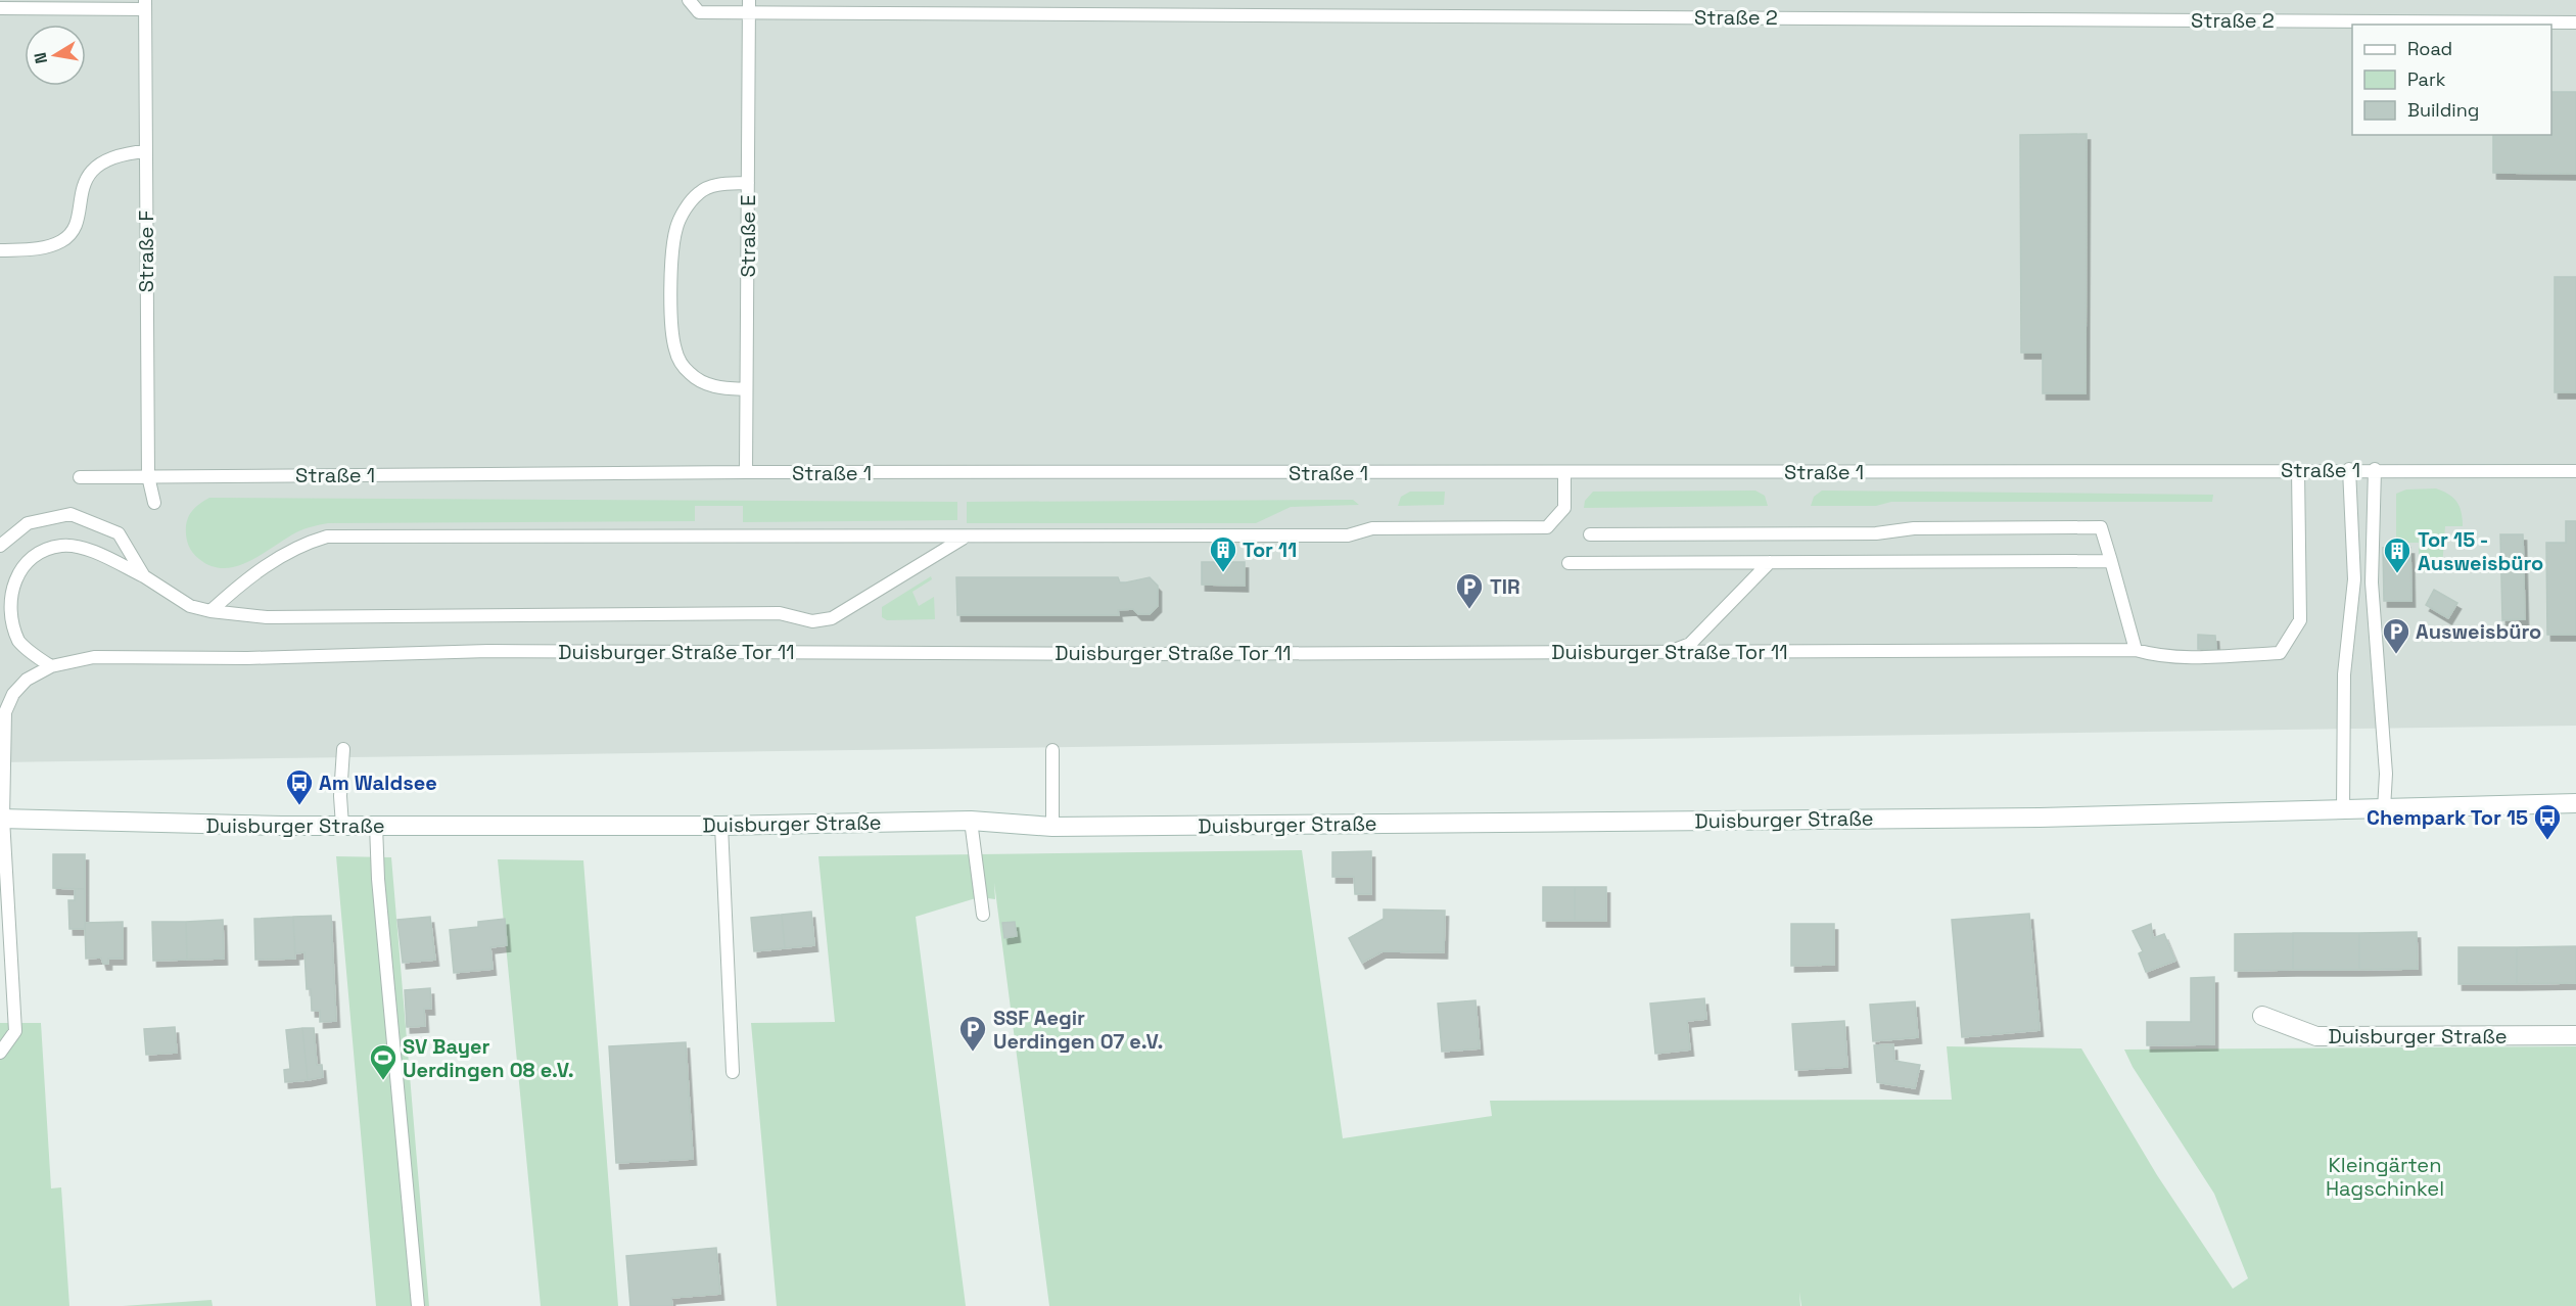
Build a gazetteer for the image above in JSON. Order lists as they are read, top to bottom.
{
  "streets": {
    "main road": ["Duisburger Straße"],
    "lane": [
      "Straße 2",
      "Straße E",
      "Straße F",
      "Straße 1",
      "Duisburger Straße Tor 11"
    ]
  },
  "crossings": [
    ["Straße 2", "Straße E"],
    ["Straße E", "Straße 1"],
    ["Straße F", "Straße 1"],
    ["Straße 1", "Duisburger Straße Tor 11"],
    ["Duisburger Straße Tor 11", "Duisburger Straße"]
  ],
  "parks": ["Kleingärten Hagschinkel"],
  "places": {
    "building": ["Tor 11", "Tor 15 - Ausweisbüro"],
    "parking": ["TIR", "Ausweisbüro", "SSF Aegir Uerdingen 07 e.V."],
    "bus stop": ["Am Waldsee", "Chempark Tor 15"],
    "sports": ["SV Bayer Uerdingen 08 e.V."]
  },
  "legend": ["Road", "Park", "Building"],
  "north": "left"
}
